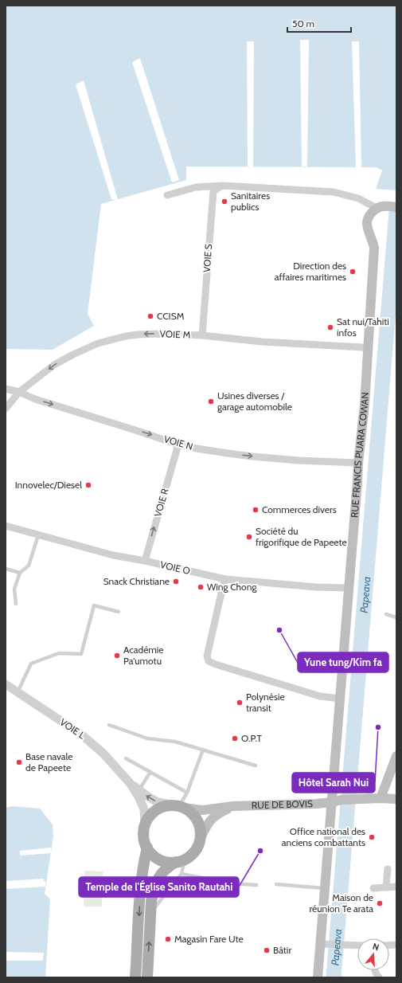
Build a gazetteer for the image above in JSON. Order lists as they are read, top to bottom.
{
  "streets": {
    "main road": ["RUE FRANCIS PUARA COWAN", "RUE DE BOVIS"],
    "street": [
      "VOIE S",
      "VOIE M",
      "VOIE N",
      "VOIE R",
      "VOIE O",
      "VOIE L"
    ]
  },
  "crossings": [
    ["VOIE S", "VOIE M"],
    ["VOIE M", "VOIE N"],
    ["VOIE M", "RUE FRANCIS PUARA COWAN"],
    ["VOIE N", "RUE FRANCIS PUARA COWAN"],
    ["VOIE N", "VOIE R"],
    ["RUE FRANCIS PUARA COWAN", "VOIE O"],
    ["RUE FRANCIS PUARA COWAN", "RUE DE BOVIS"],
    ["VOIE R", "VOIE O"]
  ],
  "one_way": ["VOIE M", "VOIE N", "VOIE R"],
  "water": ["Papeava"],
  "places": [
    "Sanitaires publics",
    "Direction des affaires maritimes",
    "CCISM",
    "Sat nui/Tahiti infos",
    "Usines diverses / garage automobile",
    "Innovelec/Diesel",
    "Commerces divers",
    "Société du frigorifique de Papeete",
    "Snack Christiane",
    "Wing Chong",
    "Yune tung/Kim fa",
    "Académie Pa'umotu",
    "Polynésie transit",
    "Hôtel Sarah Nui",
    "O.P.T",
    "Base navale de Papeete",
    "Office national des anciens combattants",
    "Temple de l'Église Sanito Rautahi",
    "Maison de réunion Te arata",
    "Magasin Fare Ute",
    "Bâtir"
  ],
  "scale_bar": "50 m",
  "north": "top"
}
